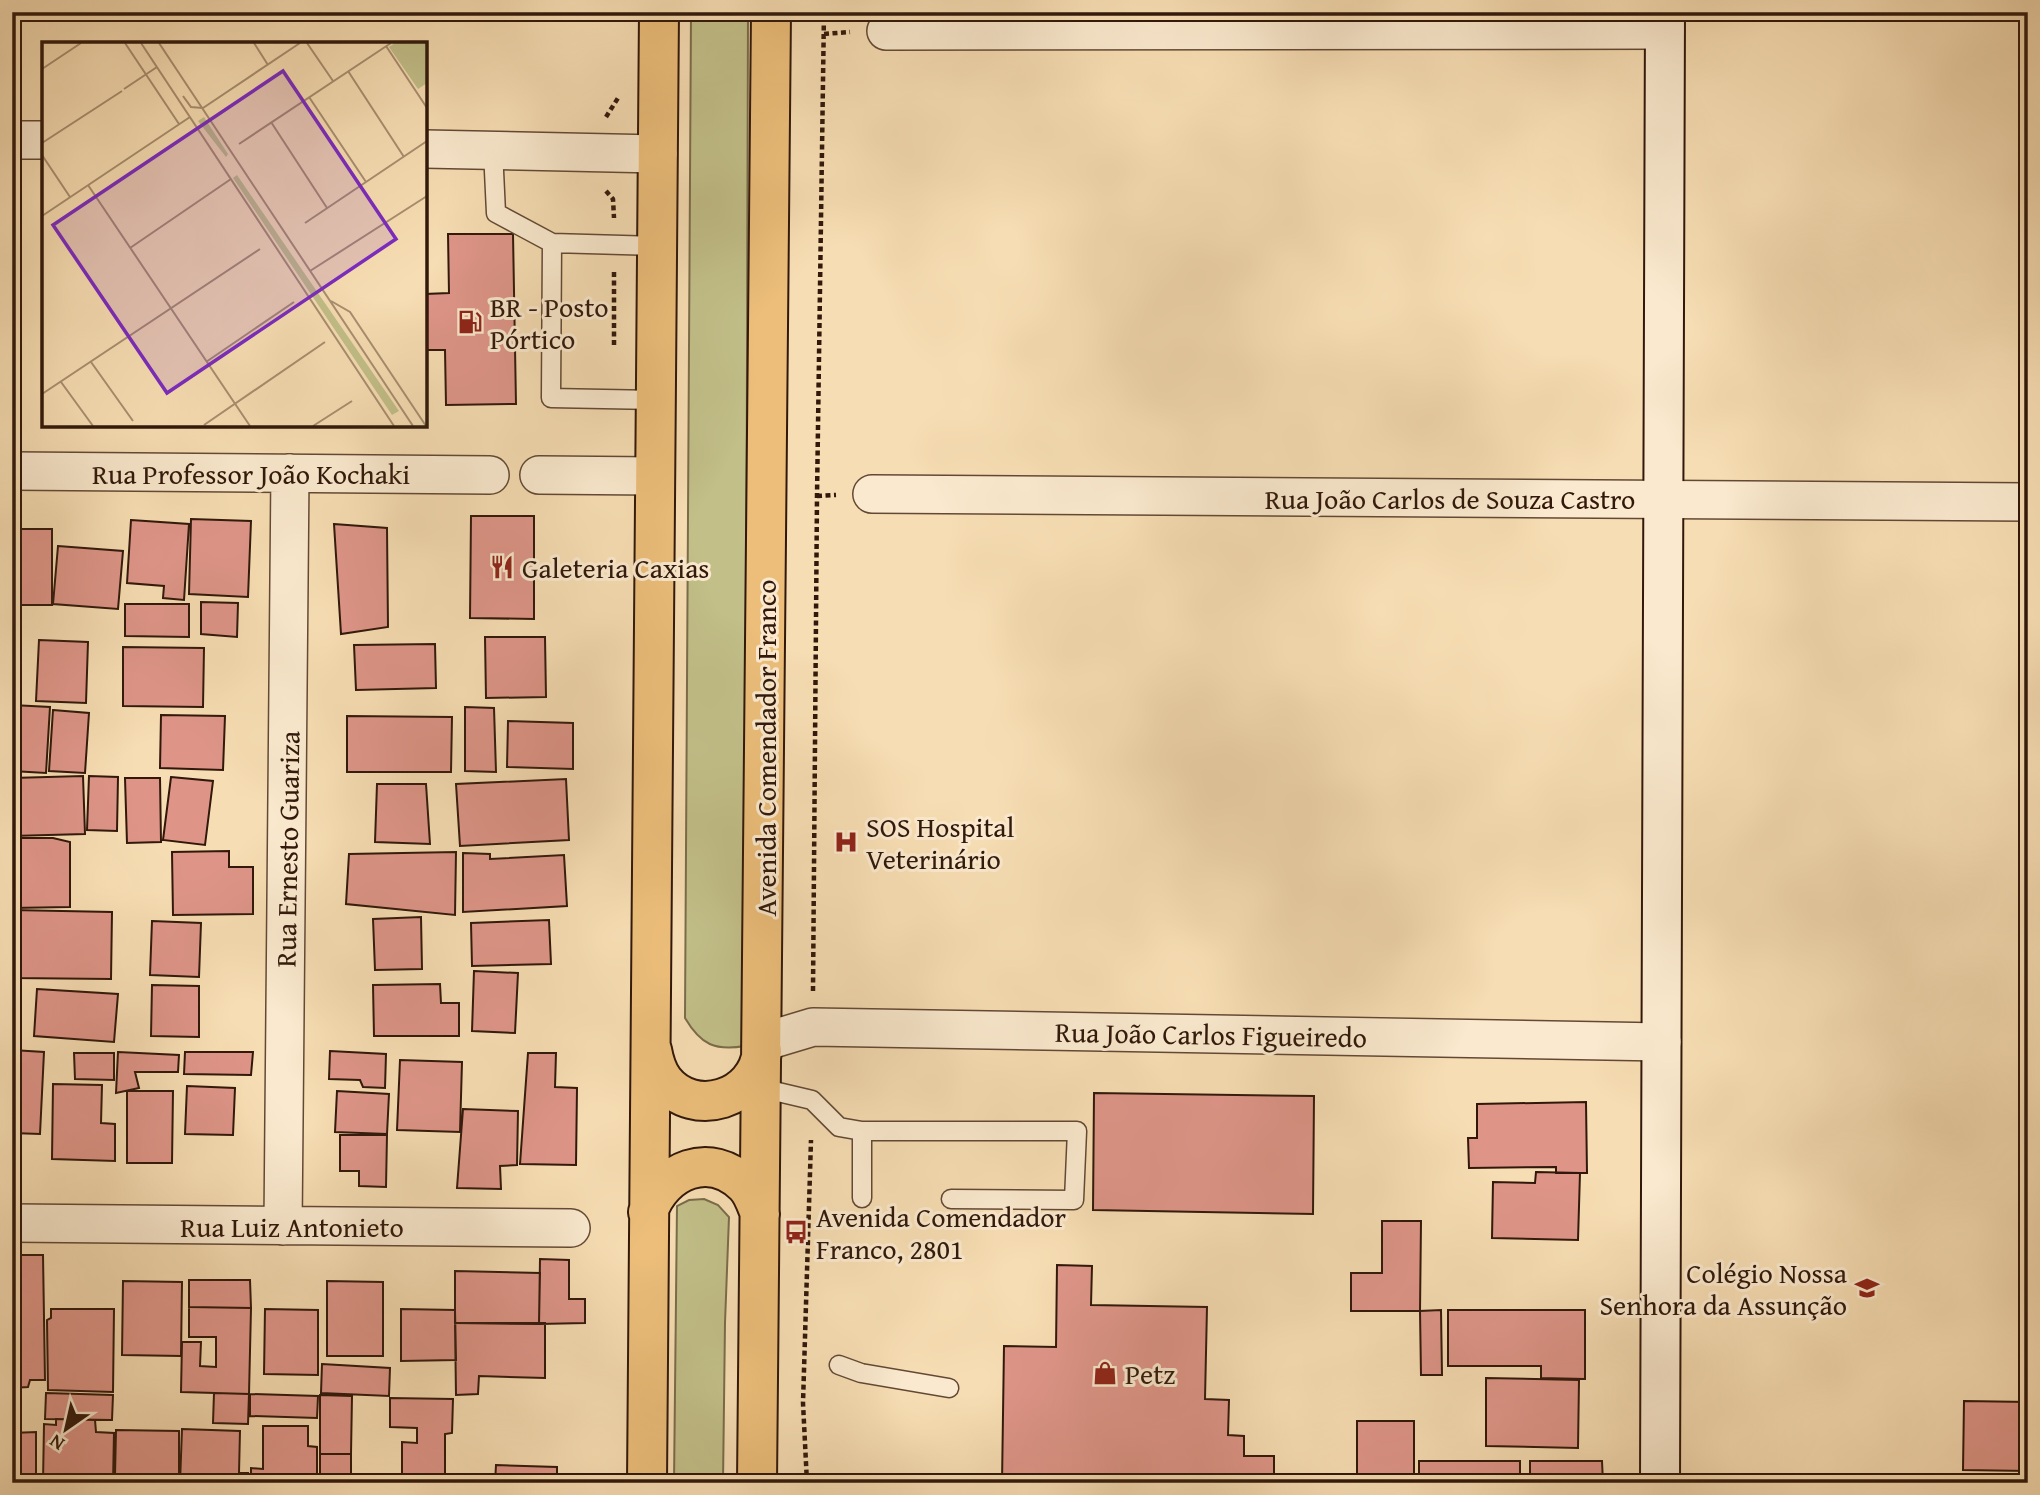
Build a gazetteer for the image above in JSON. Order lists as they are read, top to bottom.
{
  "streets": {
    "highway": ["Avenida Comendador Franco"],
    "street": [
      "Rua Professor João Kochaki",
      "Rua João Carlos de Souza Castro",
      "Rua Ernesto Guariza",
      "Rua João Carlos Figueiredo",
      "Rua Luiz Antonieto"
    ]
  },
  "crossings": [
    ["Rua Professor João Kochaki", "Rua Ernesto Guariza"],
    ["Avenida Comendador Franco", "Rua João Carlos Figueiredo"],
    ["Rua Ernesto Guariza", "Rua Luiz Antonieto"]
  ],
  "places": {
    "fuel station": ["BR - Posto Pórtico"],
    "restaurant": ["Galeteria Caxias"],
    "hospital": ["SOS Hospital Veterinário"],
    "bus stop": ["Avenida Comendador Franco, 2801"],
    "school or university": ["Colégio Nossa Senhora da Assunção"],
    "shop": ["Petz"]
  },
  "north": "bottom left"
}
